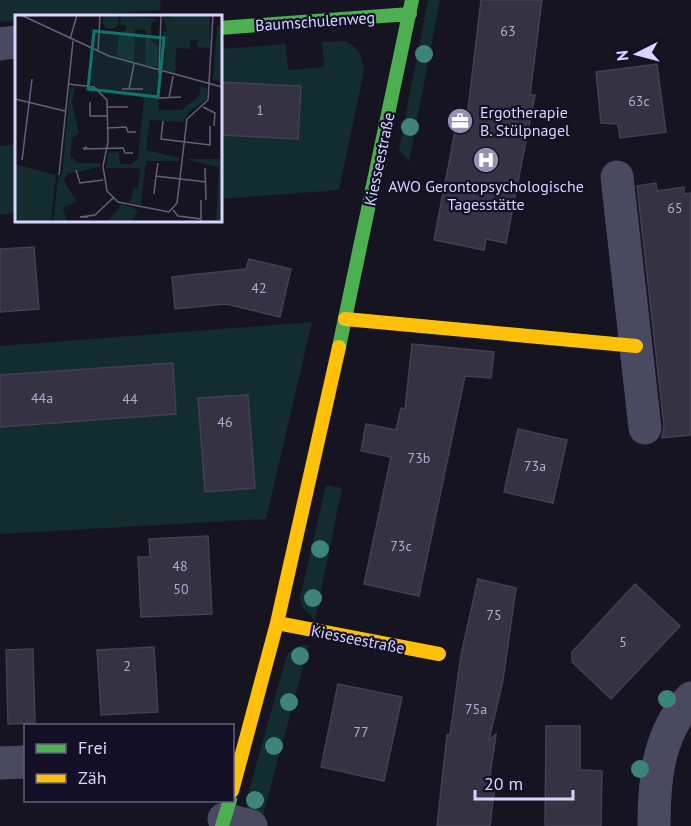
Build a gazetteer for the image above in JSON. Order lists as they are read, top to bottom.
{
  "streets": {
    "street": ["Baumschulenweg", "Kiesseestraße"]
  },
  "crossings": [
    ["Baumschulenweg", "Kiesseestraße"]
  ],
  "places": {
    "office": ["Ergotherapie B. Stülpnagel"],
    "hospital": ["AWO Gerontopsychologische Tagesstätte"]
  },
  "house_numbers": [
    "63",
    "63c",
    "1",
    "65",
    "42",
    "44a",
    "44",
    "46",
    "73b",
    "73a",
    "73c",
    "48",
    "50",
    "75",
    "5",
    "2",
    "75a",
    "77"
  ],
  "legend": ["Frei", "Zäh"],
  "scale_bar": "20 m",
  "north": "left"
}
